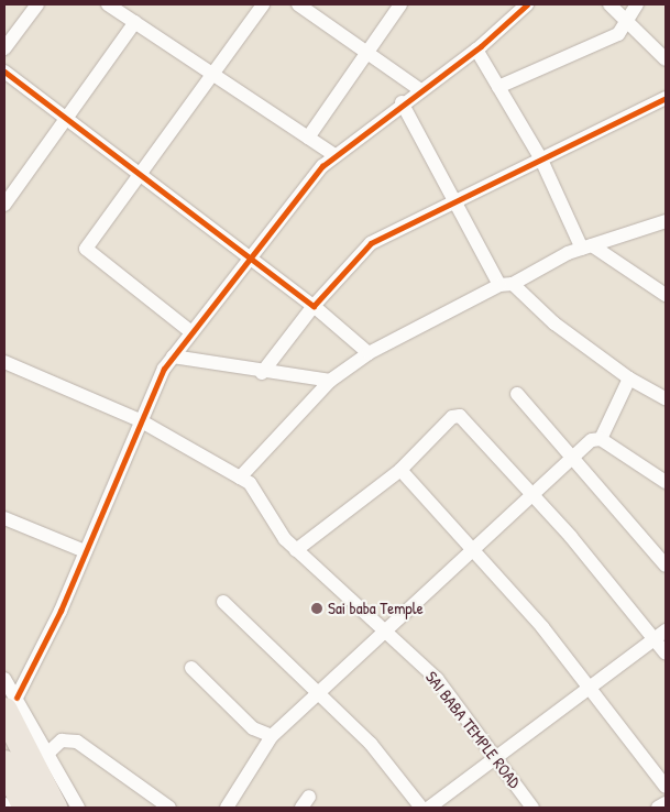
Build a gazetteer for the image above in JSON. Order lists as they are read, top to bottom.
{
  "streets": {
    "street": ["SAI BABA TEMPLE ROAD"]
  },
  "places": ["Sai baba Temple"]
}
